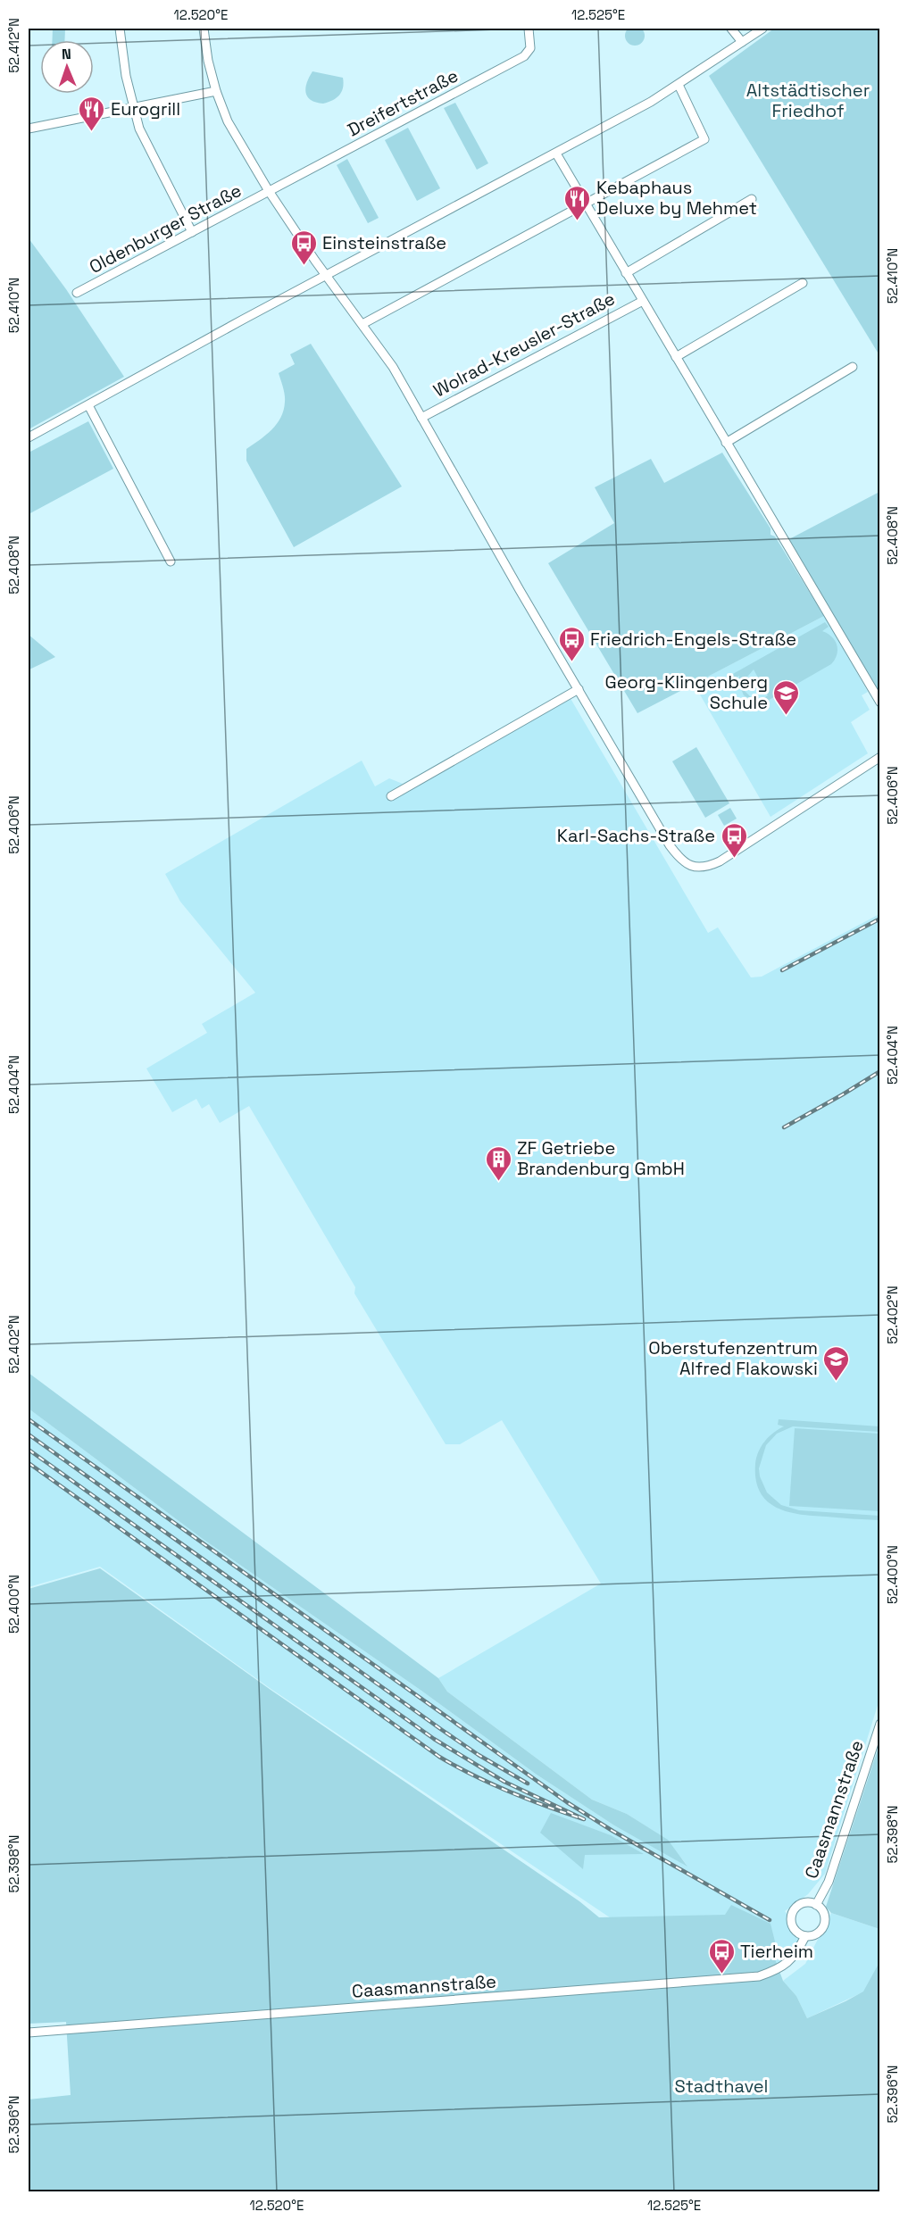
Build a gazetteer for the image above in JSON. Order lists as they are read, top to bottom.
{
  "streets": {
    "street": [
      "Dreifertstraße",
      "Oldenburger Straße",
      "Wolrad-Kreusler-Straße",
      "Caasmannstraße"
    ]
  },
  "crossings": [
    ["Dreifertstraße", "Oldenburger Straße"]
  ],
  "parks": ["Altstädtischer Friedhof", "Stadthavel"],
  "places": {
    "restaurant": ["Eurogrill", "Kebaphaus Deluxe by Mehmet"],
    "bus stop": [
      "Einsteinstraße",
      "Friedrich-Engels-Straße",
      "Karl-Sachs-Straße",
      "Tierheim"
    ],
    "school or university": ["Georg-Klingenberg Schule", "Oberstufenzentrum Alfred Flakowski"],
    "building": ["ZF Getriebe Brandenburg GmbH"]
  },
  "north": "top",
  "coordinates": [
    "12.520°E",
    "12.525°E",
    "52.412°N",
    "52.410°N",
    "52.408°N",
    "52.406°N",
    "52.404°N",
    "52.402°N",
    "52.400°N",
    "52.398°N",
    "52.396°N"
  ]
}
